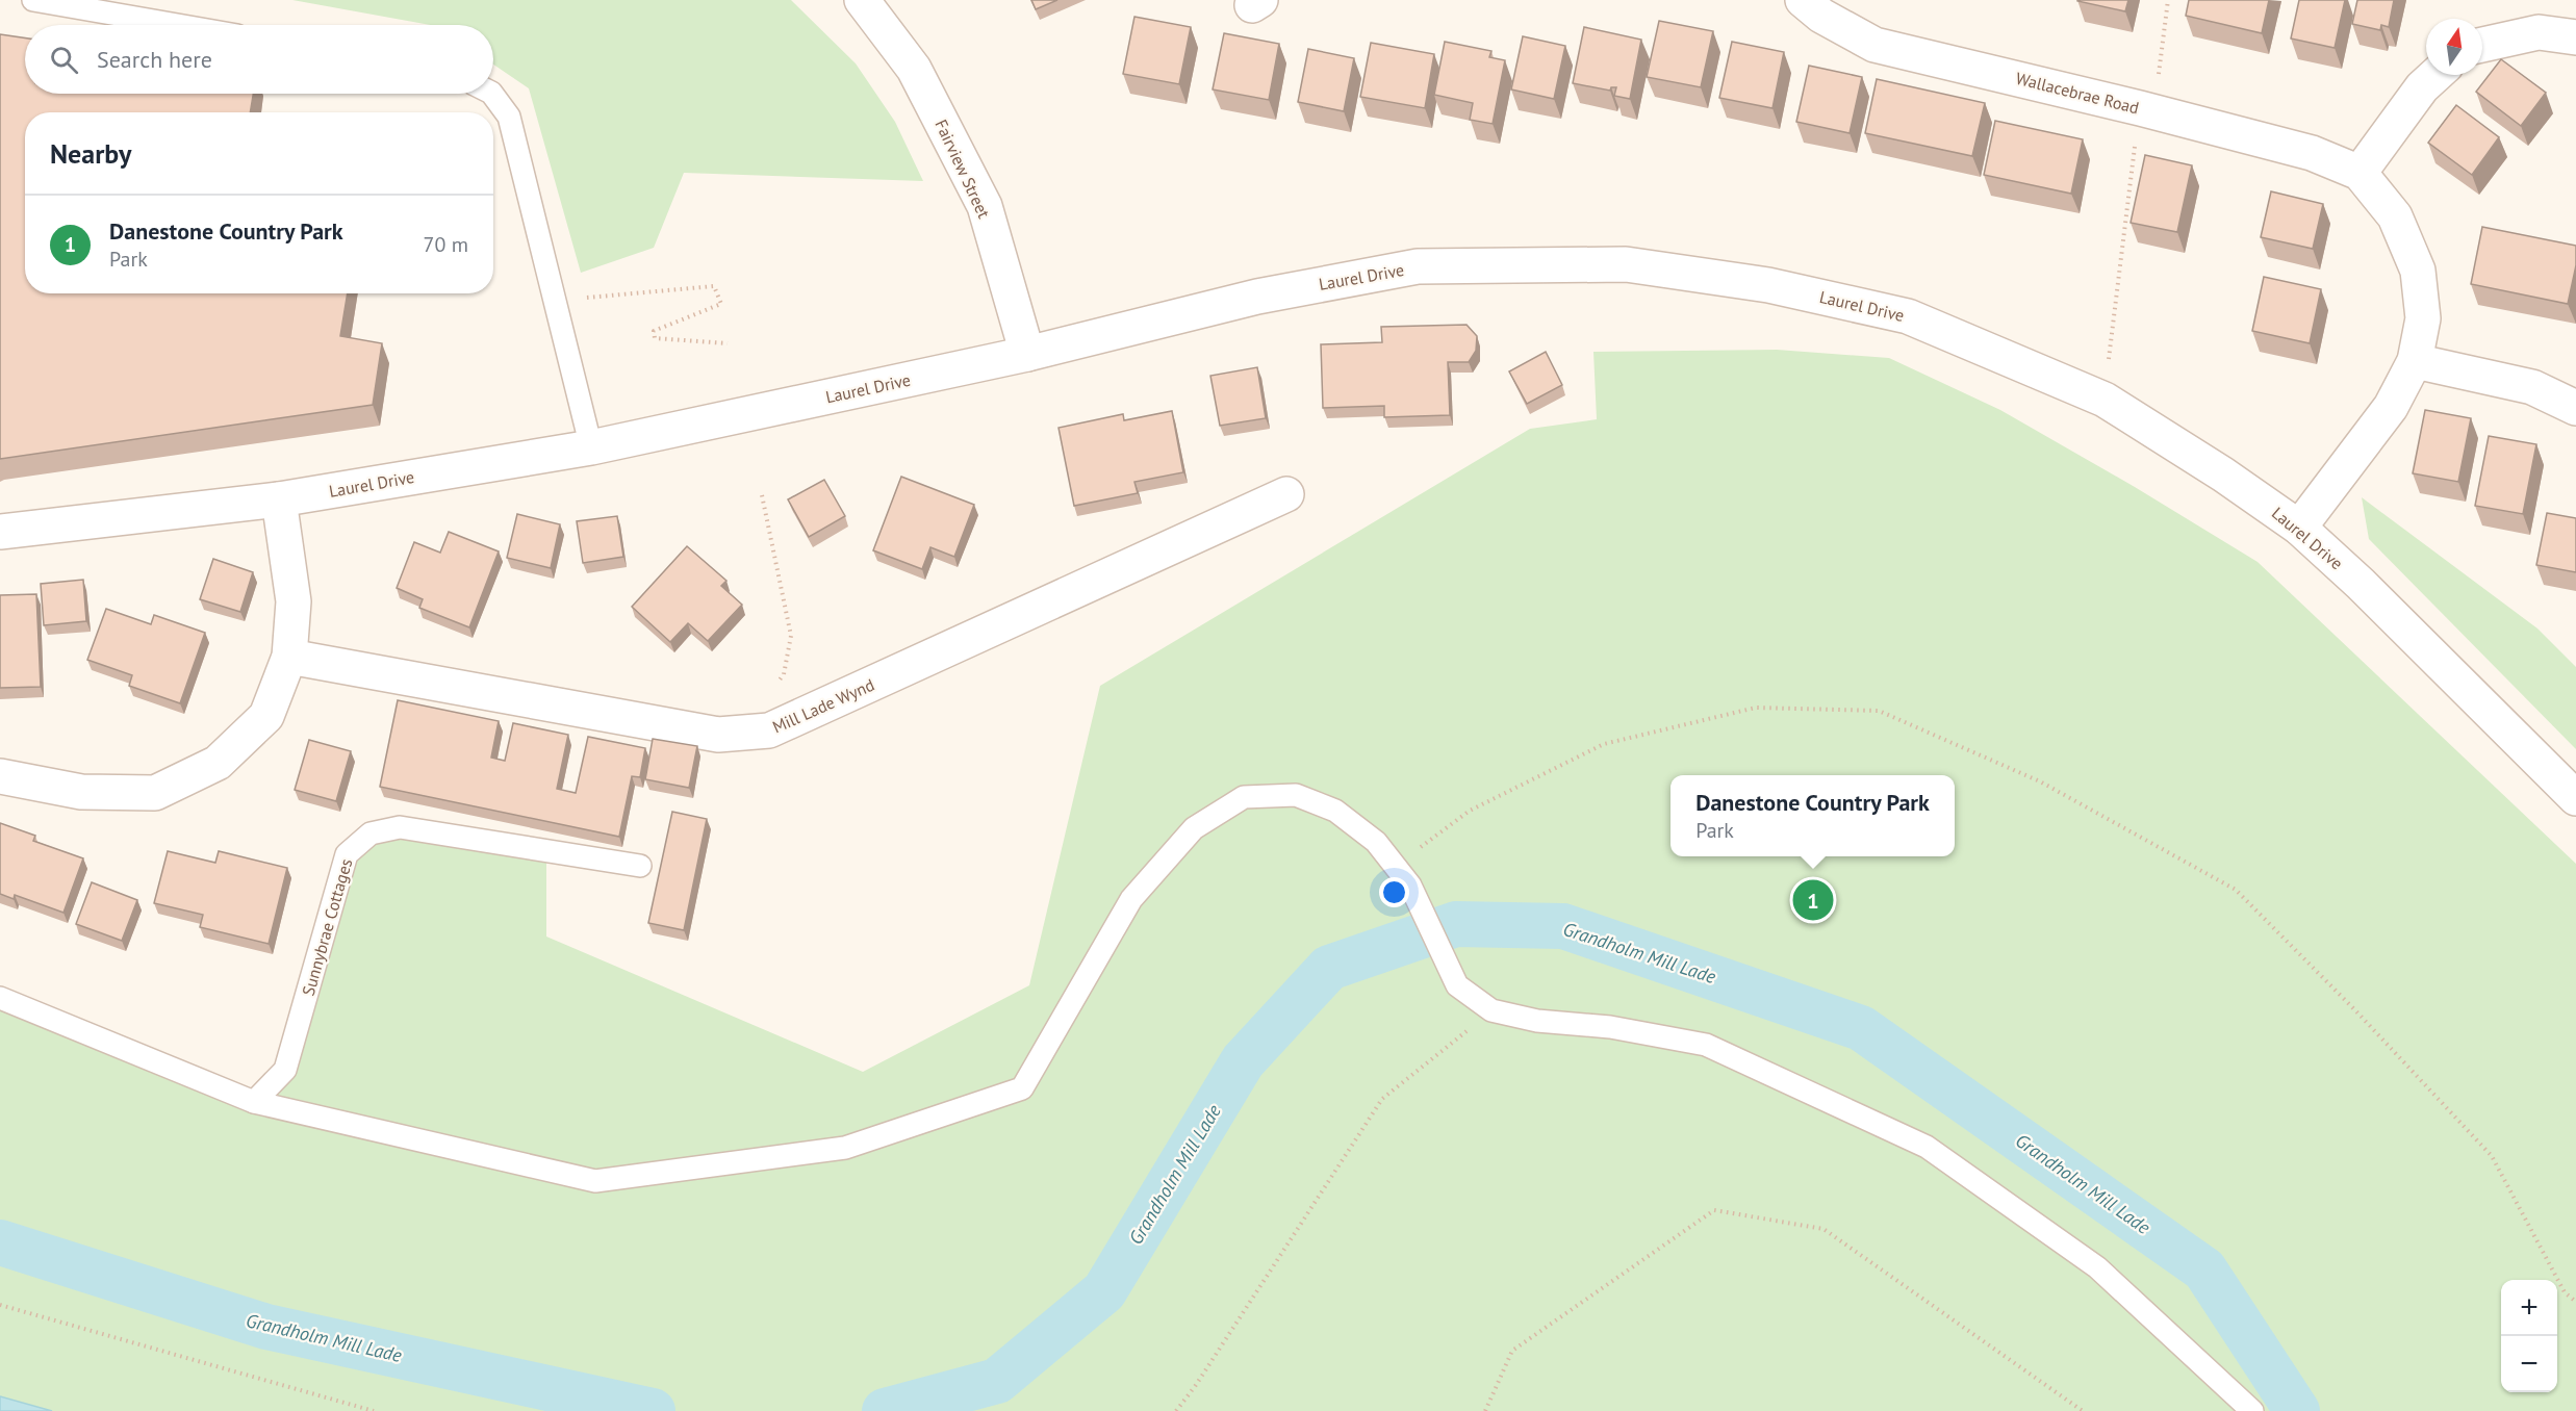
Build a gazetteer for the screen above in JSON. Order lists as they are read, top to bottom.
{
  "streets": {
    "street": [
      "Wallacebrae Road",
      "Fairview Street",
      "Laurel Drive",
      "Mill Lade Wynd"
    ],
    "lane": ["Sunnybrae Cottages"]
  },
  "crossings": [
    ["Wallacebrae Road", "Laurel Drive"],
    ["Fairview Street", "Laurel Drive"]
  ],
  "water": ["Grandholm Mill Lade"],
  "north": "top",
  "page": {
    "search": "Search here",
    "heading": "Nearby",
    "list": [
      {
        "mark": "1",
        "name": "Danestone Country Park",
        "note": "Park",
        "value": "70 m"
      }
    ],
    "popup": ["Danestone Country Park", "Park"],
    "pins": "1",
    "map_buttons": ["+", "−"]
  }
}
